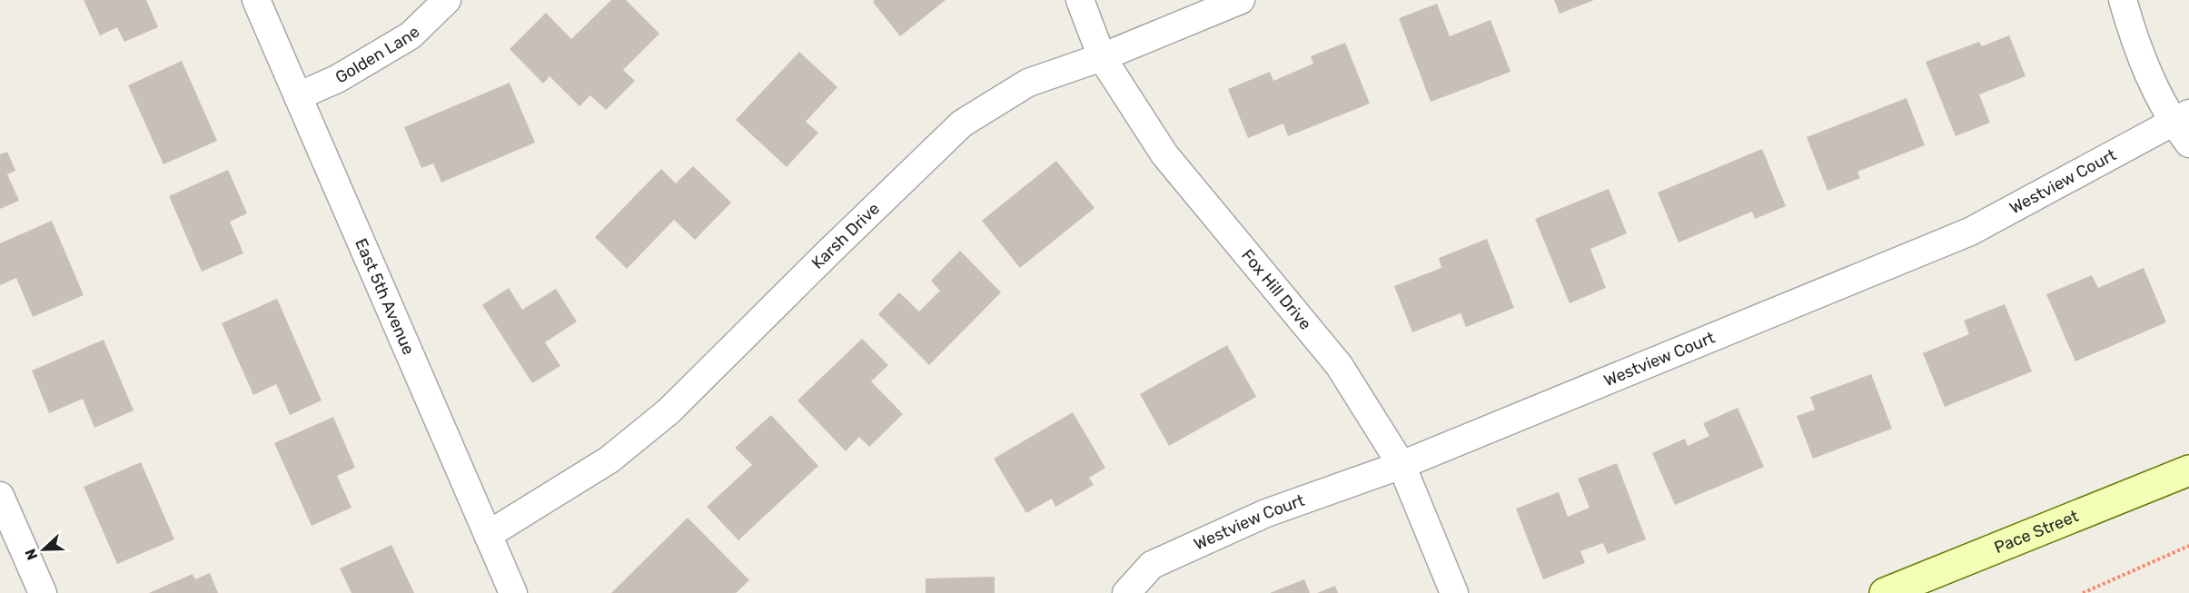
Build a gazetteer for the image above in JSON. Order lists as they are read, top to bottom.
{
  "streets": {
    "main road": ["Pace Street"],
    "street": [
      "Golden Lane",
      "Westview Court",
      "Karsh Drive",
      "Fox Hill Drive",
      "East 5th Avenue"
    ]
  },
  "crossings": [
    ["Golden Lane", "East 5th Avenue"],
    ["Westview Court", "Fox Hill Drive"],
    ["Karsh Drive", "Fox Hill Drive"],
    ["Karsh Drive", "East 5th Avenue"]
  ],
  "north": "left"
}
